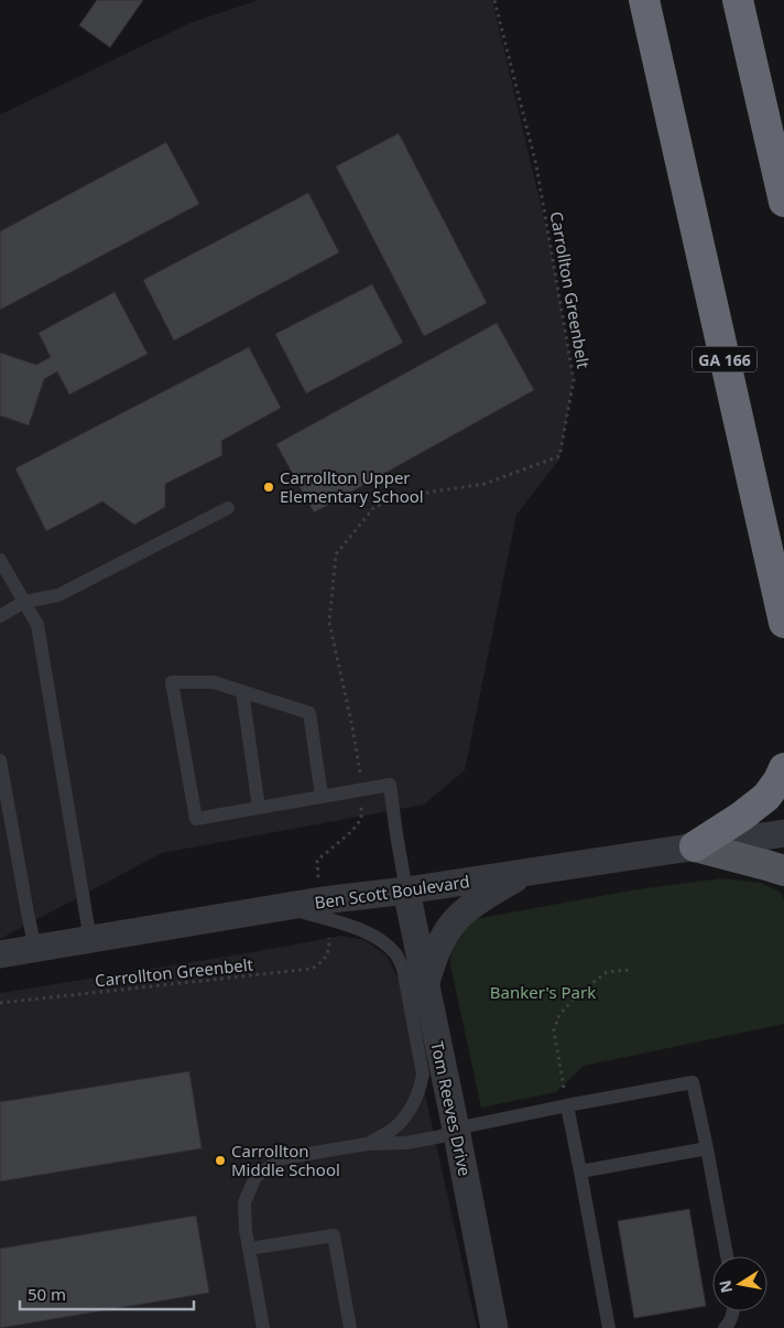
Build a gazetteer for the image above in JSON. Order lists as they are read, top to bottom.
{
  "streets": {
    "highway": ["GA 166"],
    "street": ["Ben Scott Boulevard", "Tom Reeves Drive"],
    "path": ["Carrollton Greenbelt"]
  },
  "crossings": [
    ["Ben Scott Boulevard", "Tom Reeves Drive"]
  ],
  "parks": ["Banker's Park"],
  "places": ["Carrollton Upper Elementary School", "Carrollton Middle School"],
  "scale_bar": "50 m",
  "north": "left"
}
